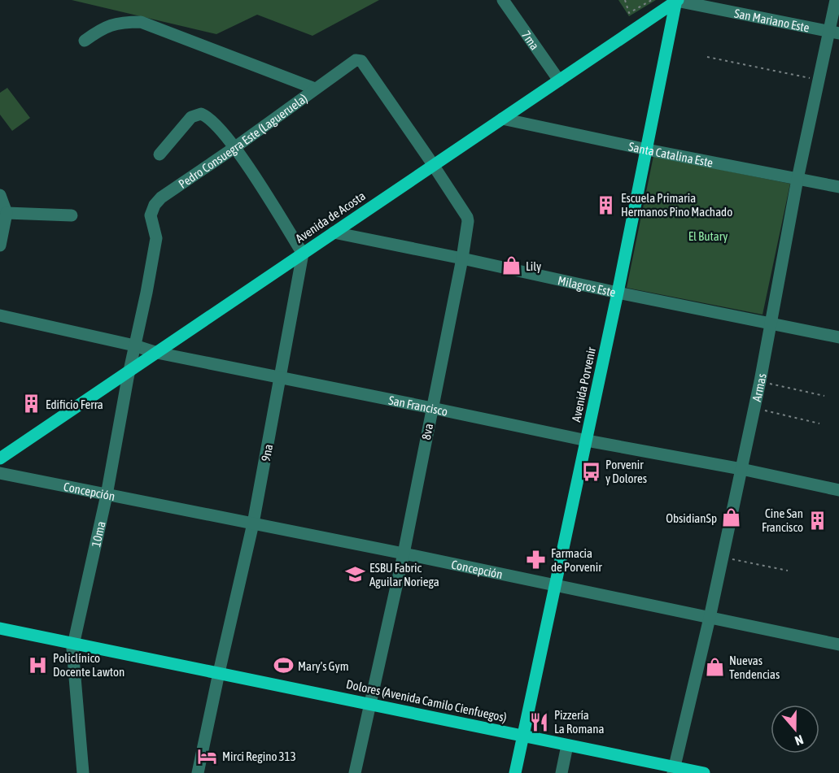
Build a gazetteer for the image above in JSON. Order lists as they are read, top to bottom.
{
  "streets": {
    "main road": ["Avenida de Acosta", "Avenida Porvenir", "Dolores (Avenida Camilo Cienfuegos)"],
    "street": [
      "San Mariano Este",
      "7ma",
      "Pedro Consuegra Este (Lagueruela)",
      "Santa Catalina Este",
      "Milagros Este",
      "Armas",
      "San Francisco",
      "8va",
      "9na",
      "Concepción",
      "10ma"
    ]
  },
  "crossings": [
    ["San Mariano Este", "Avenida de Acosta"],
    ["San Mariano Este", "Avenida Porvenir"],
    ["San Mariano Este", "Armas"],
    ["7ma", "Avenida de Acosta"],
    ["Pedro Consuegra Este (Lagueruela)", "8va"],
    ["Pedro Consuegra Este (Lagueruela)", "10ma"],
    ["Santa Catalina Este", "Avenida de Acosta"],
    ["Santa Catalina Este", "Avenida Porvenir"],
    ["Santa Catalina Este", "Armas"],
    ["Avenida de Acosta", "Milagros Este"],
    ["Avenida de Acosta", "Avenida Porvenir"],
    ["Avenida de Acosta", "San Francisco"],
    ["Avenida de Acosta", "8va"],
    ["Avenida de Acosta", "9na"],
    ["Avenida de Acosta", "10ma"],
    ["Milagros Este", "Avenida Porvenir"],
    ["Milagros Este", "Armas"],
    ["Milagros Este", "8va"],
    ["Avenida Porvenir", "San Francisco"],
    ["Avenida Porvenir", "Concepción"],
    ["Avenida Porvenir", "Dolores (Avenida Camilo Cienfuegos)"],
    ["Armas", "San Francisco"],
    ["Armas", "Concepción"],
    ["Armas", "Dolores (Avenida Camilo Cienfuegos)"],
    ["San Francisco", "8va"],
    ["San Francisco", "9na"],
    ["San Francisco", "10ma"],
    ["8va", "Concepción"],
    ["8va", "Dolores (Avenida Camilo Cienfuegos)"],
    ["9na", "Concepción"],
    ["9na", "Dolores (Avenida Camilo Cienfuegos)"],
    ["Concepción", "10ma"],
    ["10ma", "Dolores (Avenida Camilo Cienfuegos)"]
  ],
  "parks": ["El Butary"],
  "places": {
    "building": ["Escuela Primaria Hermanos Pino Machado", "Edificio Ferra", "Cine San Francisco"],
    "shop": ["Lily", "ObsidianSp", "Nuevas Tendencias"],
    "bus stop": ["Porvenir y Dolores"],
    "pharmacy": ["Farmacia de Porvenir"],
    "school or university": ["ESBU Fabric Aguilar Noriega"],
    "hospital": ["Policlínico Docente Lawton"],
    "sports": ["Mary’s Gym"],
    "restaurant": ["Pizzería La Romana"],
    "hotel": ["Mirci Regino 313"]
  },
  "north": "bottom"
}
